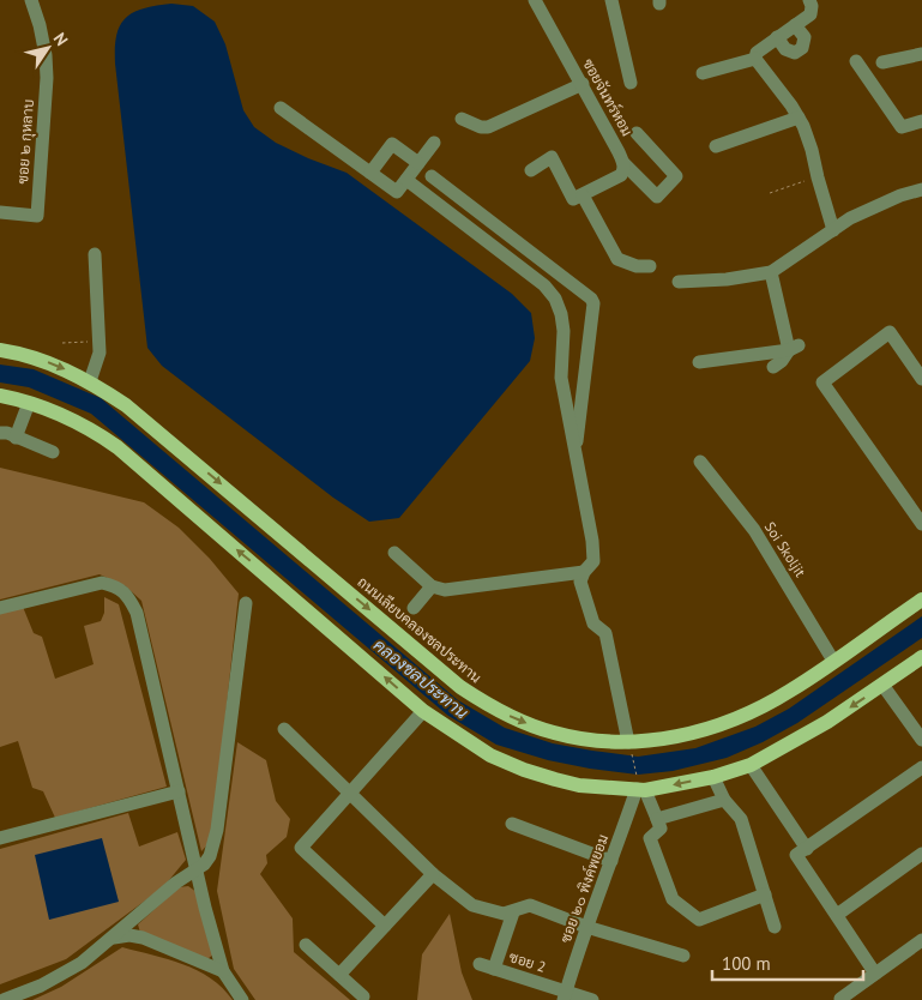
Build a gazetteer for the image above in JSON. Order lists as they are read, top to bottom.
{
  "streets": {
    "main road": ["ถนนเลียบคลองชลประทาน"],
    "street": [
      "ซอยจันทร์หอม",
      "ซอย ๒ กุหลาบ",
      "Soi Skoljit",
      "ซอย ๒๐ พิงค์พยอม",
      "ซอย 2"
    ]
  },
  "crossings": [
    ["Soi Skoljit", "ถนนเลียบคลองชลประทาน"],
    ["ซอย ๒๐ พิงค์พยอม", "ซอย 2"]
  ],
  "water": ["คลองชลประทาน"],
  "scale_bar": "100 m",
  "north": "top right"
}
